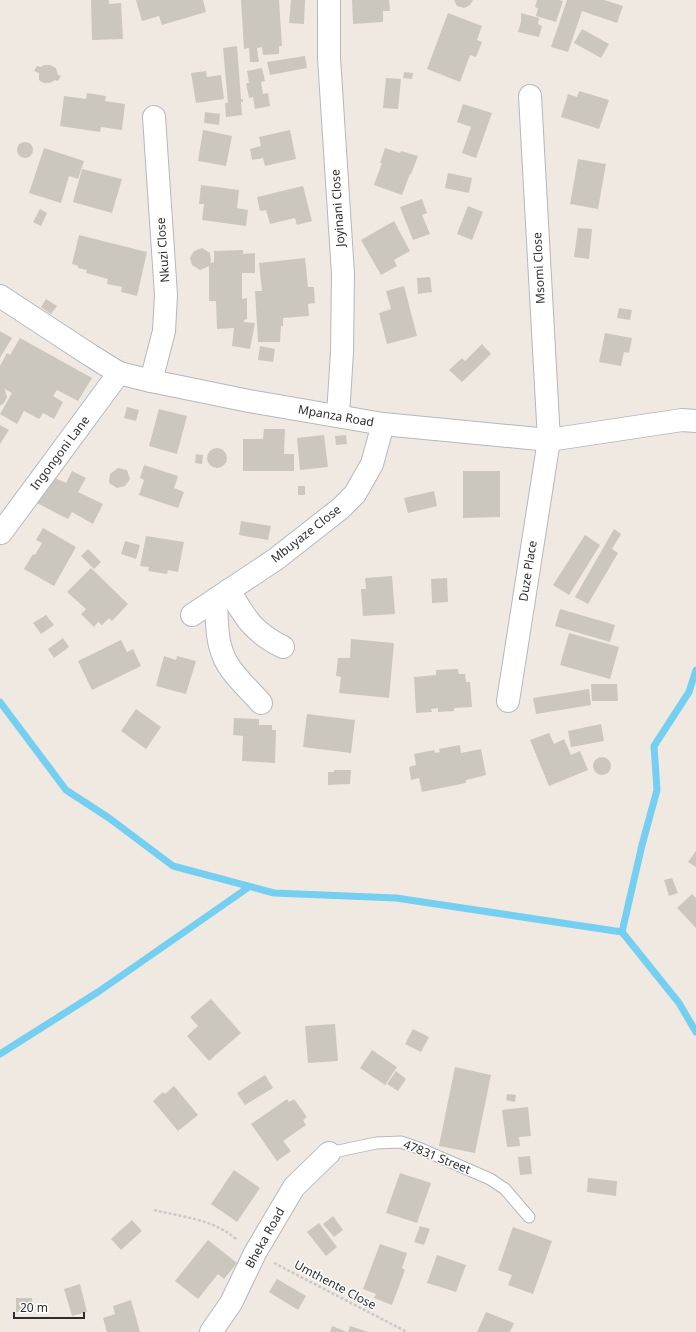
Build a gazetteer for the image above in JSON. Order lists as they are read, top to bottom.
{
  "streets": {
    "street": [
      "Joyinani Close",
      "Nkuzi Close",
      "Msomi Close",
      "Mpanza Road",
      "Ingongoni Lane",
      "Mbuyaze Close",
      "Duze Place",
      "Bheka Road"
    ],
    "lane": ["47831 Street"],
    "path": ["Umthente Close"]
  },
  "crossings": [
    ["Joyinani Close", "Mpanza Road"],
    ["Nkuzi Close", "Mpanza Road"],
    ["Msomi Close", "Mpanza Road"],
    ["Msomi Close", "Duze Place"],
    ["Mpanza Road", "Ingongoni Lane"],
    ["Mpanza Road", "Mbuyaze Close"],
    ["Mpanza Road", "Duze Place"],
    ["47831 Street", "Bheka Road"],
    ["Bheka Road", "Umthente Close"]
  ],
  "scale_bar": "20 m"
}
